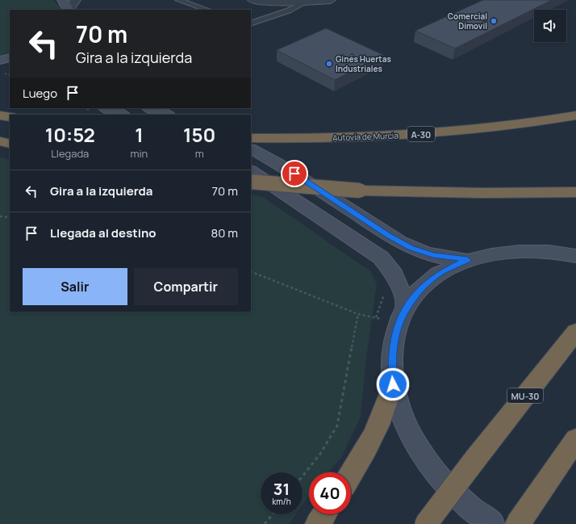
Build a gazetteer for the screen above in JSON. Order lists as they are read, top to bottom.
{
  "streets": {
    "highway": ["A-30", "Autovía de Murcia", "MU-30"]
  },
  "places": ["Comercial Dimovil", "Ginés Huertas Industriales"],
  "page": {
    "turn": ["70 m", "Gira a la izquierda"],
    "then": "Luego",
    "eta": [
      "10:52",
      "Llegada",
      "1",
      "min",
      "150",
      "m"
    ],
    "list": [
      {
        "name": "Gira a la izquierda",
        "value": "70 m"
      },
      {
        "name": "Llegada al destino",
        "value": "80 m"
      }
    ],
    "buttons": ["Salir", "Compartir"],
    "speed": "31 km/h",
    "limit": "40"
  }
}
